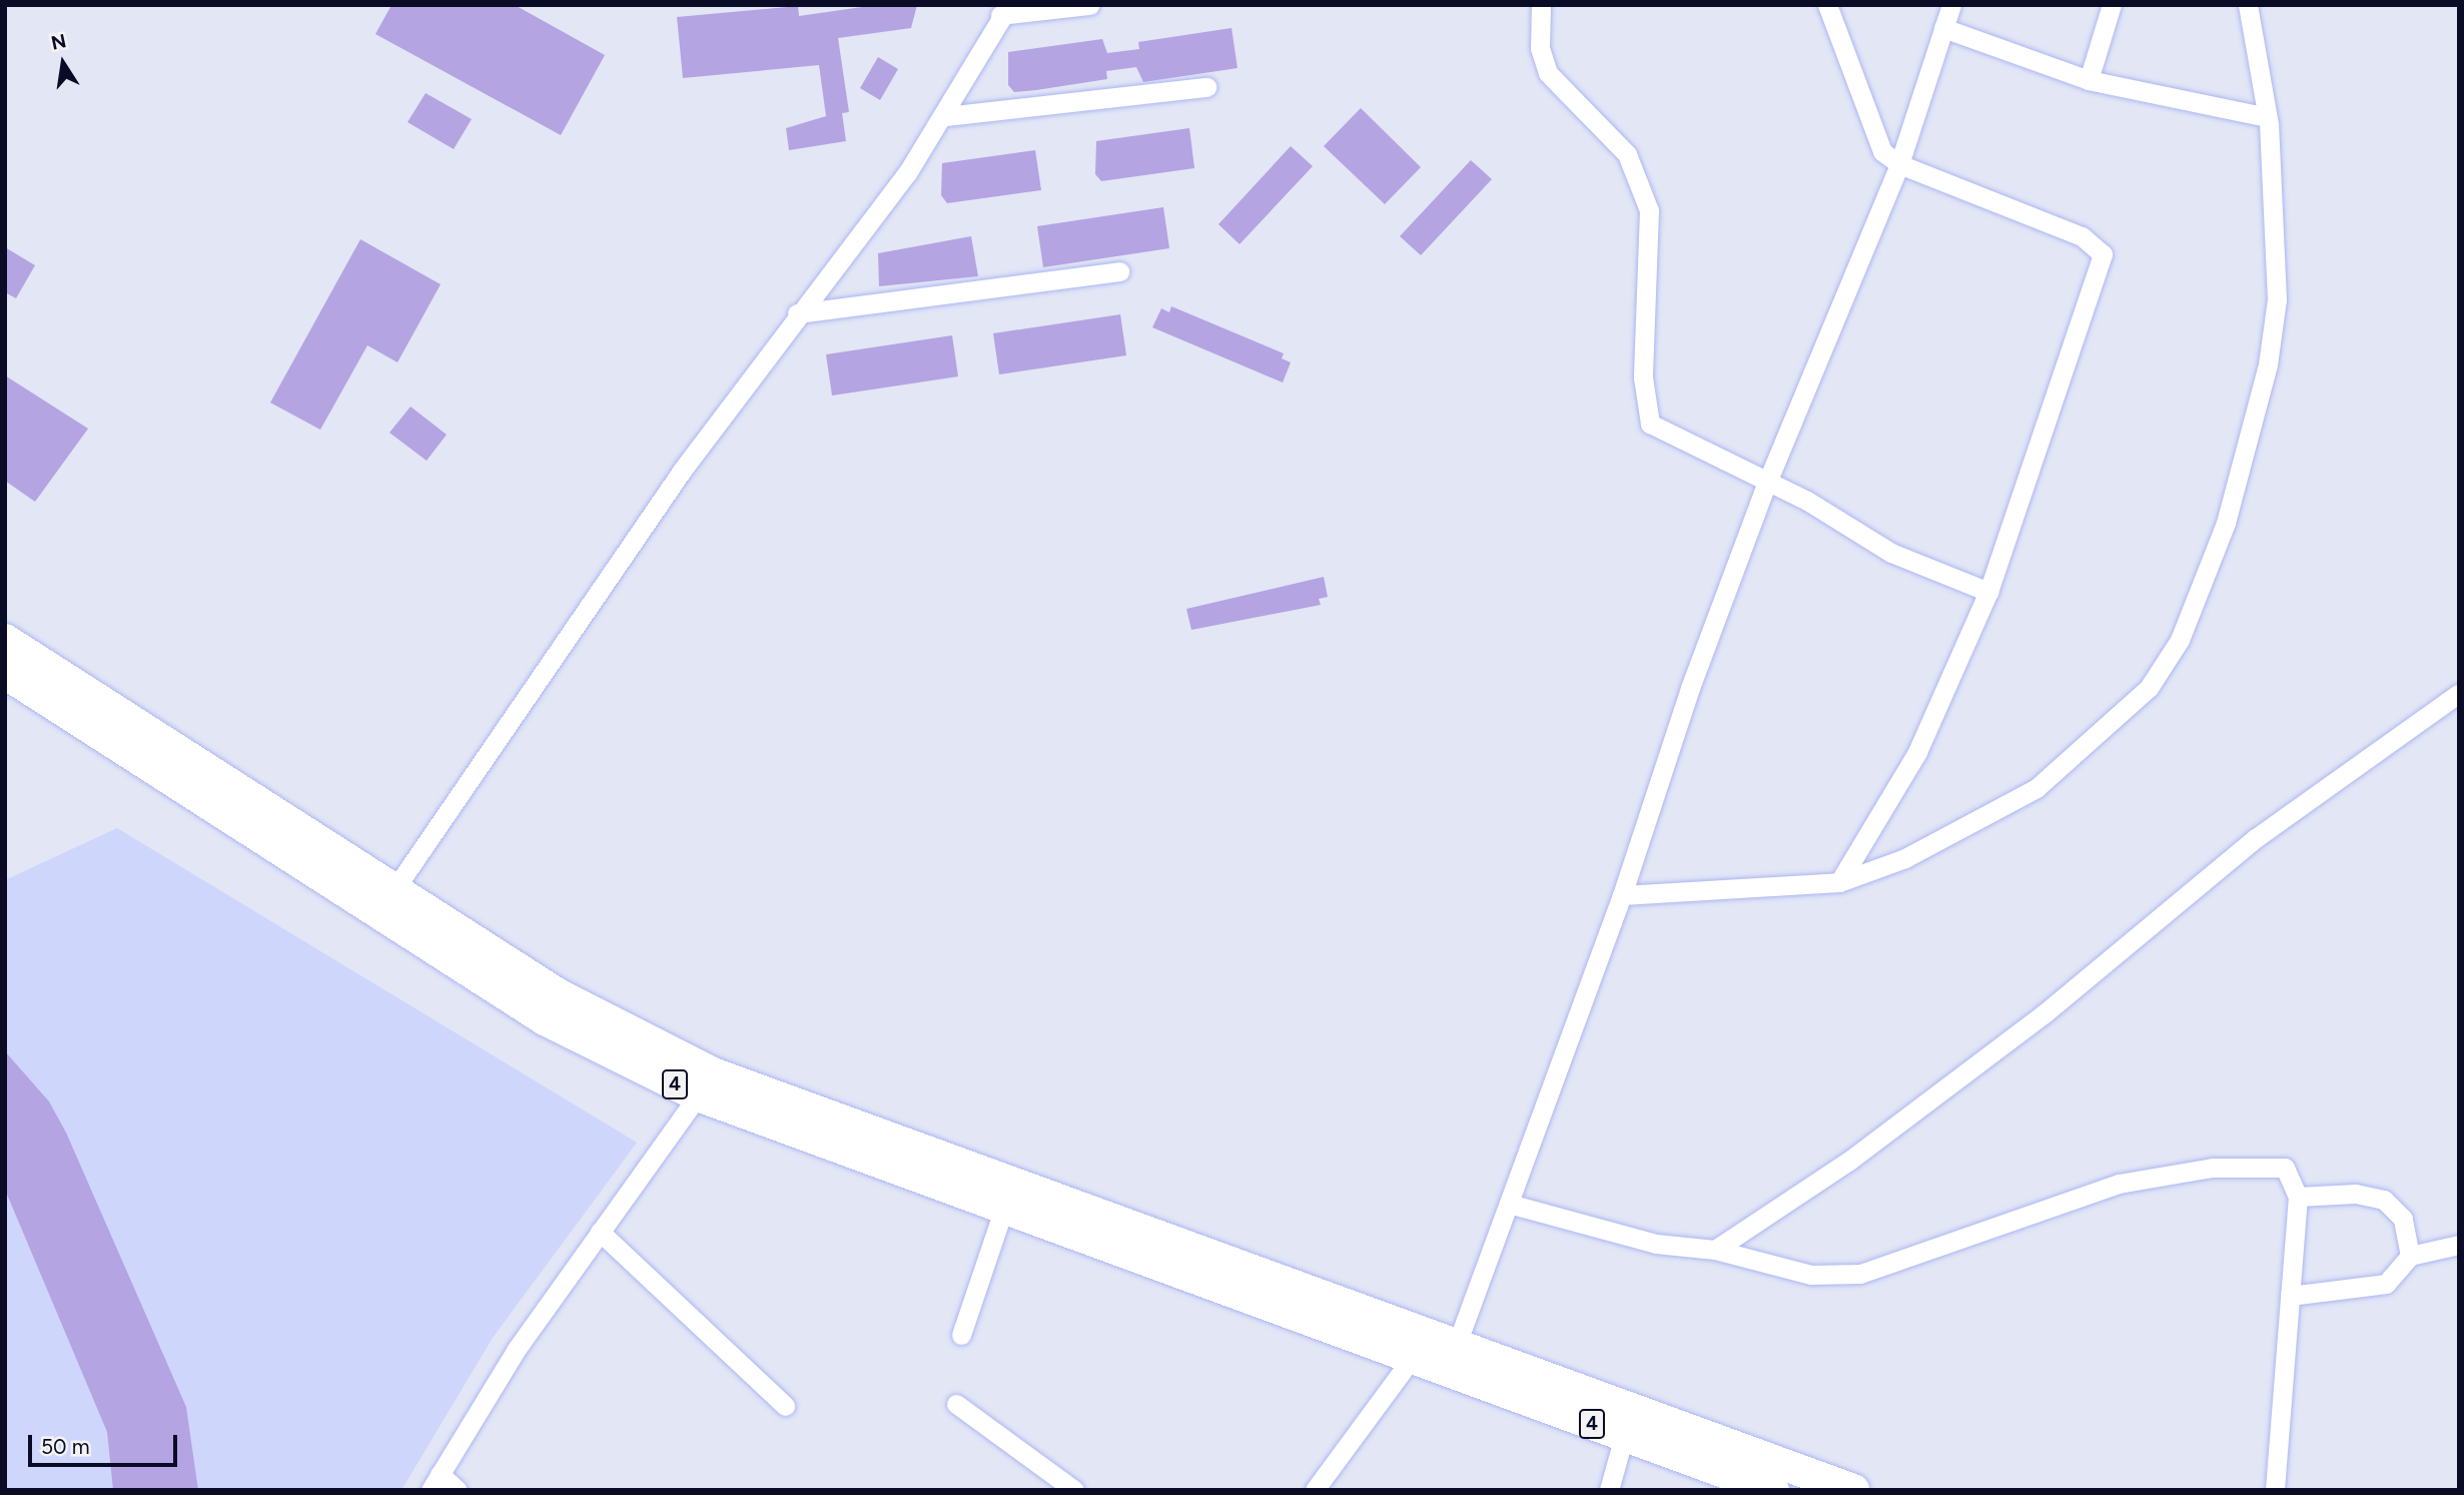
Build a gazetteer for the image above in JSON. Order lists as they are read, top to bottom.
{
  "streets": {
    "main road": ["4"]
  },
  "scale_bar": "50 m",
  "north": "top"
}
